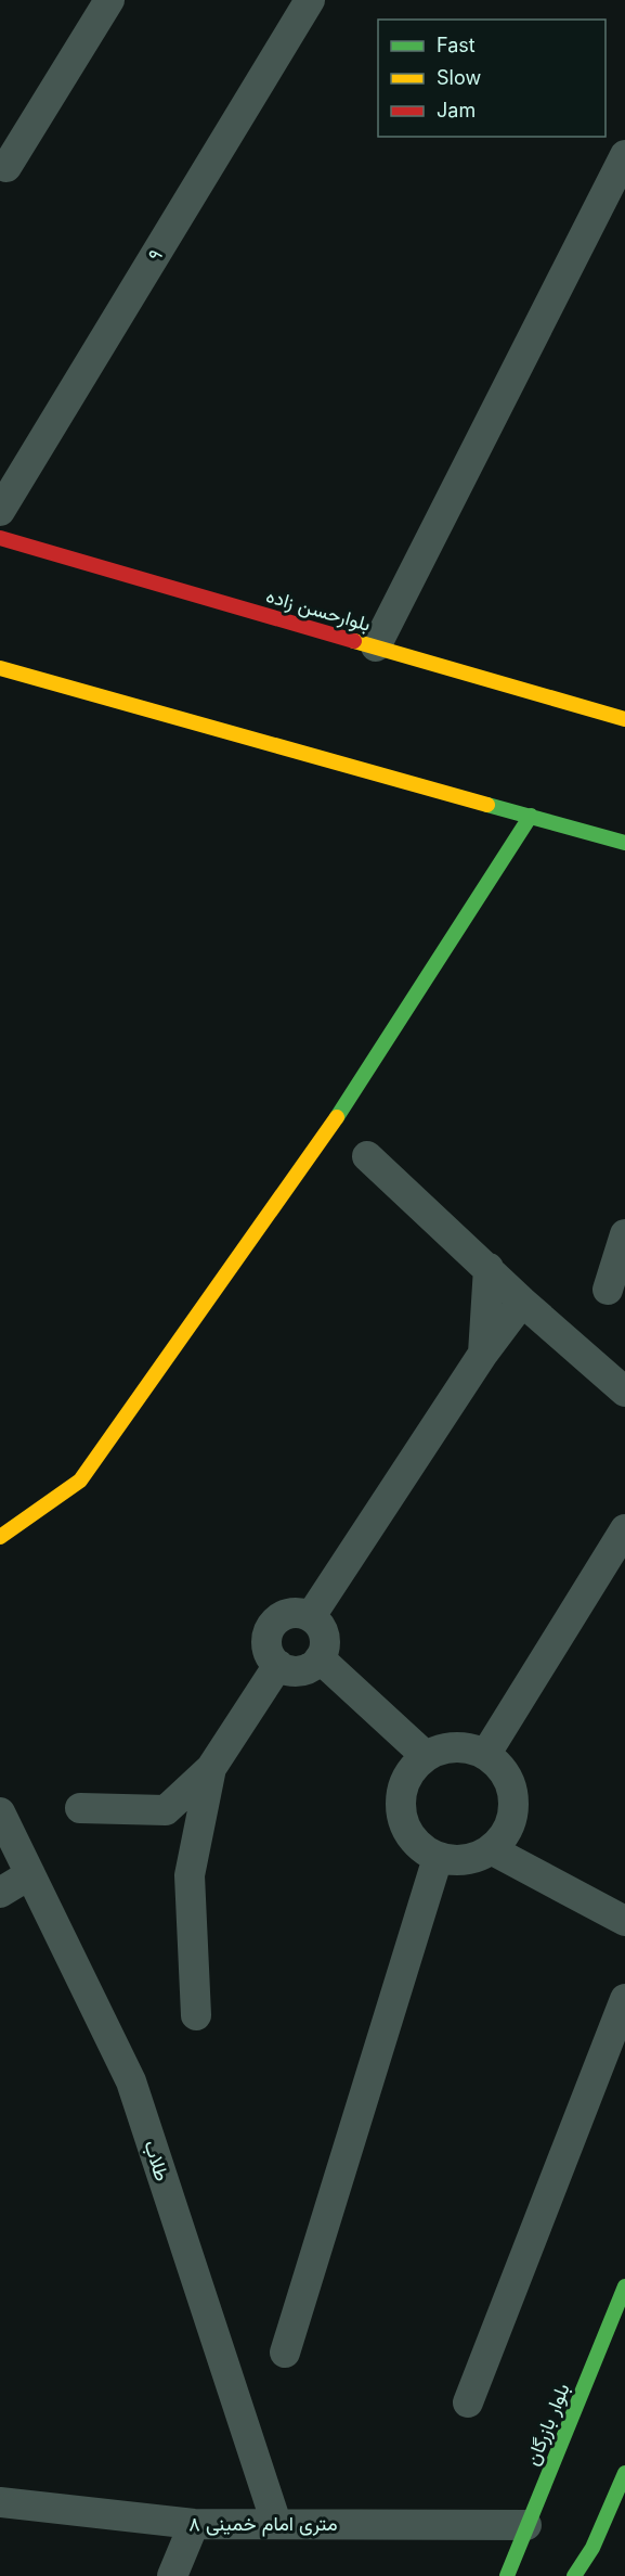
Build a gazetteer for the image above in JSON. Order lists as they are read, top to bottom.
{
  "streets": {
    "street": [
      "۹",
      "بلوارحسن زاده",
      "طلاب",
      "بلوار بازرگان",
      "۸ متری امام خمینی"
    ]
  },
  "crossings": [
    ["طلاب", "۸ متری امام خمینی"],
    ["بلوار بازرگان", "۸ متری امام خمینی"]
  ],
  "legend": ["Fast", "Slow", "Jam"]
}
